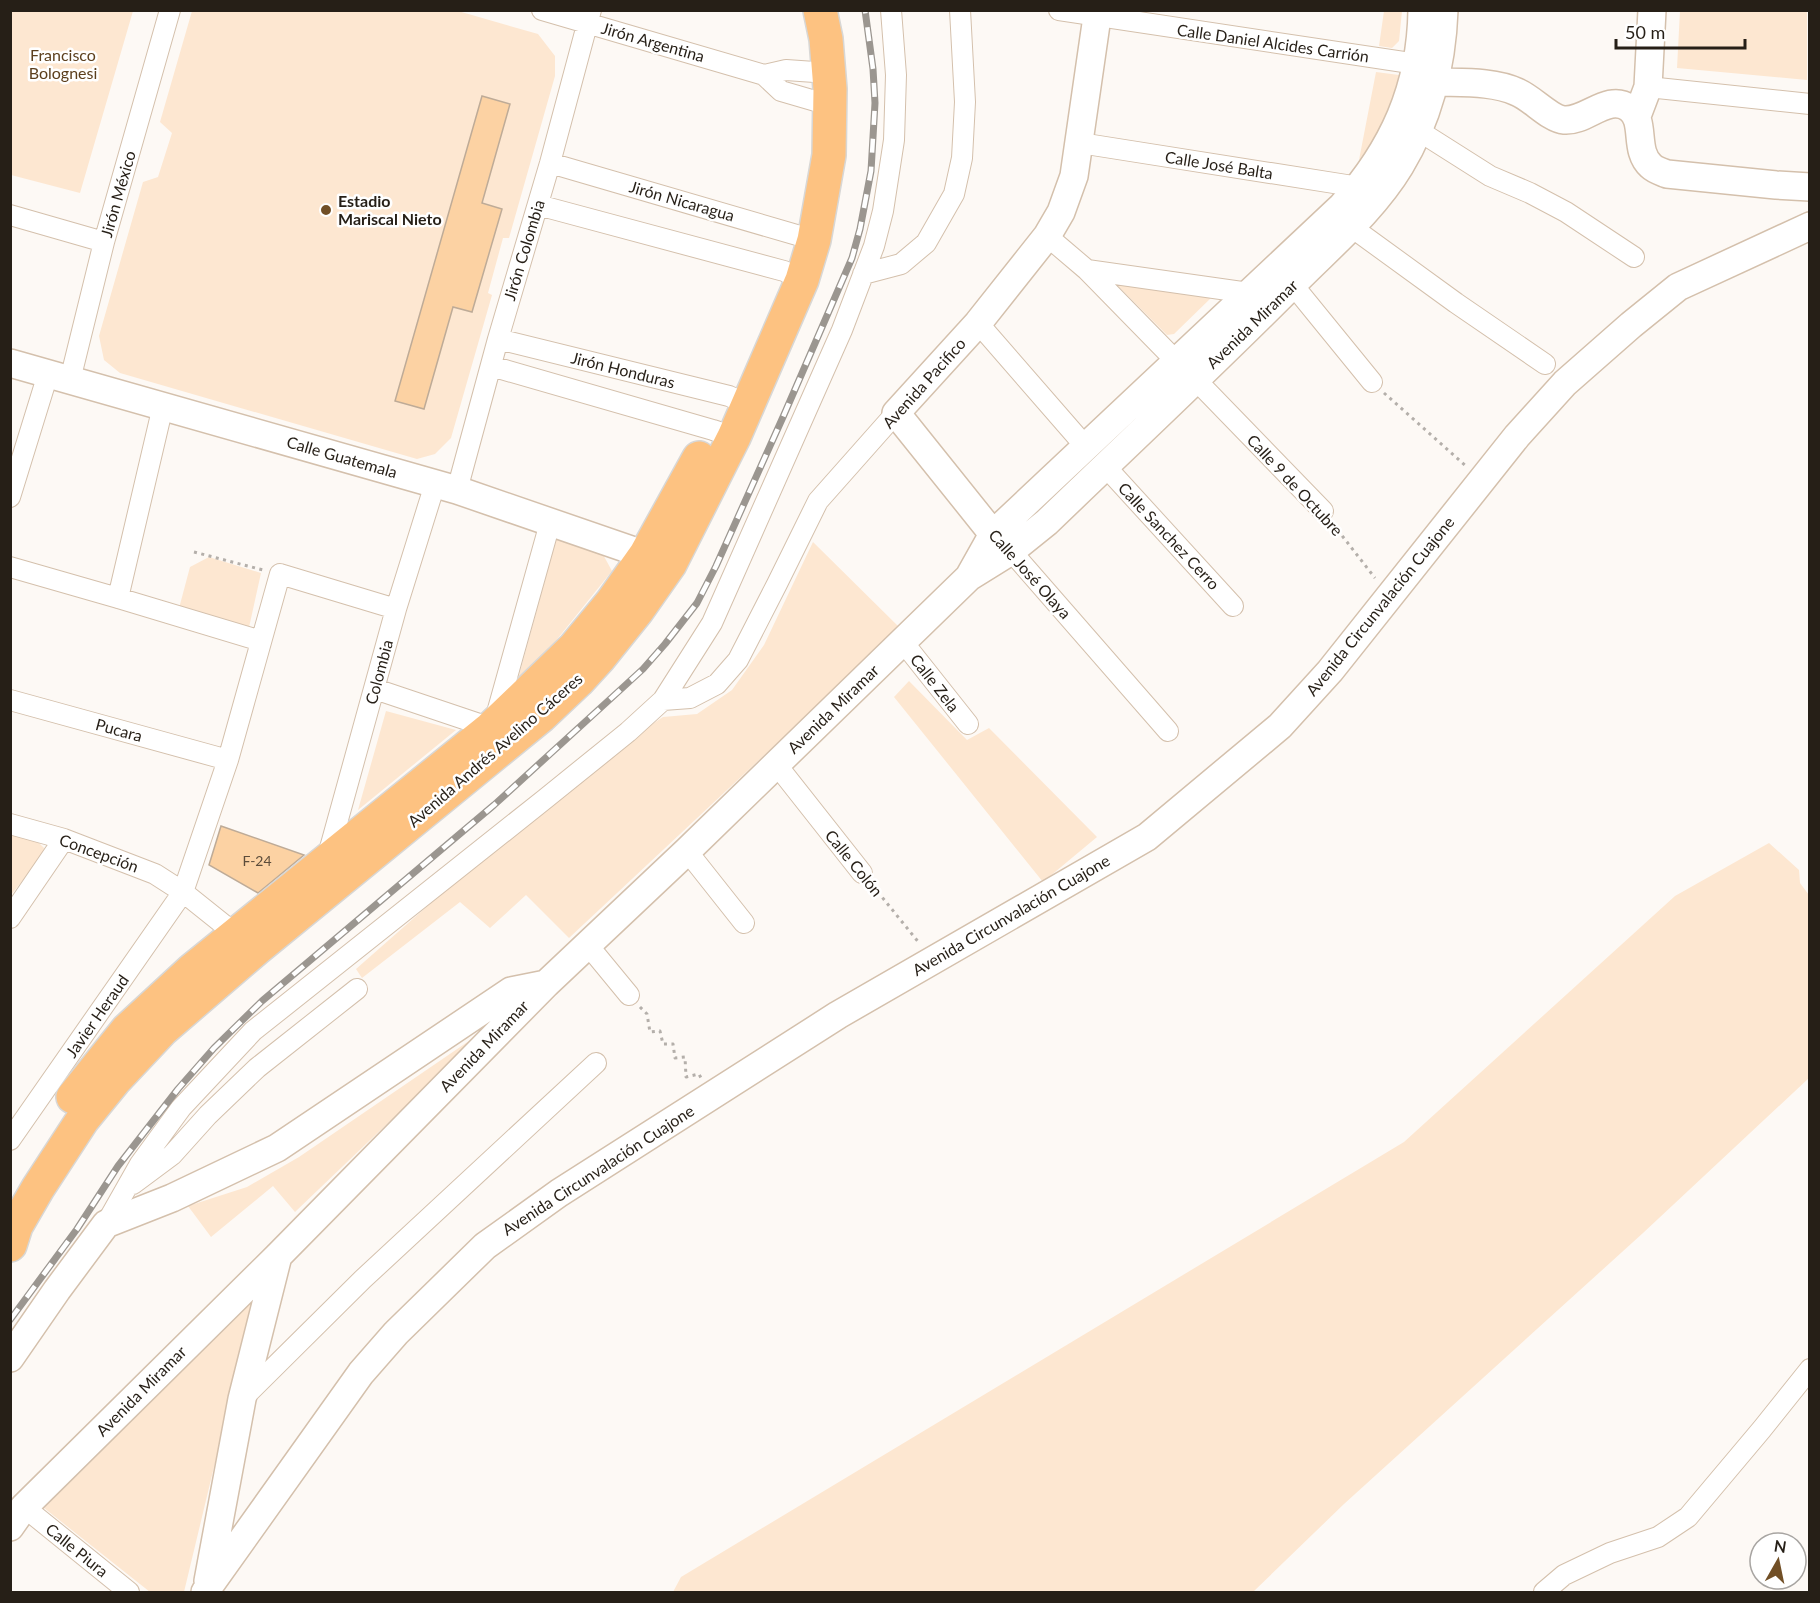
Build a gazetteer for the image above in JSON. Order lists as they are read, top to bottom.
{
  "streets": {
    "highway": ["Avenida Andrés Avelino Cáceres"],
    "main road": [
      "Calle Daniel Alcides Carrión",
      "Avenida Miramar",
      "Avenida Pacifico",
      "Calle Guatemala",
      "Calle José Olaya",
      "Avenida Circunvalación Cuajone"
    ],
    "street": [
      "Jirón Argentina",
      "Calle José Balta",
      "Jirón México",
      "Jirón Nicaragua",
      "Jirón Colombia",
      "Jirón Honduras",
      "Calle 9 de Octubre",
      "Calle Sanchez Cerro",
      "Colombia",
      "Calle Zela",
      "Pucara",
      "Concepción",
      "Calle Colón",
      "Javier Heraud",
      "Calle Piura"
    ]
  },
  "crossings": [
    ["Jirón Argentina", "Jirón Colombia"],
    ["Jirón Argentina", "Avenida Andrés Avelino Cáceres"],
    ["Calle Daniel Alcides Carrión", "Avenida Miramar"],
    ["Calle Daniel Alcides Carrión", "Avenida Pacifico"],
    ["Calle José Balta", "Avenida Miramar"],
    ["Calle José Balta", "Avenida Pacifico"],
    ["Jirón México", "Calle Guatemala"],
    ["Jirón Nicaragua", "Jirón Colombia"],
    ["Jirón Nicaragua", "Avenida Andrés Avelino Cáceres"],
    ["Jirón Colombia", "Jirón Honduras"],
    ["Jirón Colombia", "Calle Guatemala"],
    ["Jirón Colombia", "Colombia"],
    ["Avenida Miramar", "Calle 9 de Octubre"],
    ["Avenida Miramar", "Calle Sanchez Cerro"],
    ["Avenida Miramar", "Calle José Olaya"],
    ["Avenida Miramar", "Calle Zela"],
    ["Avenida Miramar", "Calle Colón"],
    ["Avenida Miramar", "Calle Piura"],
    ["Jirón Honduras", "Avenida Andrés Avelino Cáceres"],
    ["Avenida Pacifico", "Calle José Olaya"],
    ["Calle Guatemala", "Colombia"],
    ["Calle Guatemala", "Avenida Andrés Avelino Cáceres"],
    ["Calle 9 de Octubre", "Avenida Circunvalación Cuajone"],
    ["Avenida Circunvalación Cuajone", "Calle Colón"],
    ["Colombia", "Avenida Andrés Avelino Cáceres"],
    ["Pucara", "Javier Heraud"],
    ["Avenida Andrés Avelino Cáceres", "Concepción"],
    ["Concepción", "Javier Heraud"]
  ],
  "parks": ["Francisco Bolognesi"],
  "places": ["Estadio Mariscal Nieto"],
  "house_numbers": ["F-24"],
  "scale_bar": "50 m",
  "north": "top"
}
